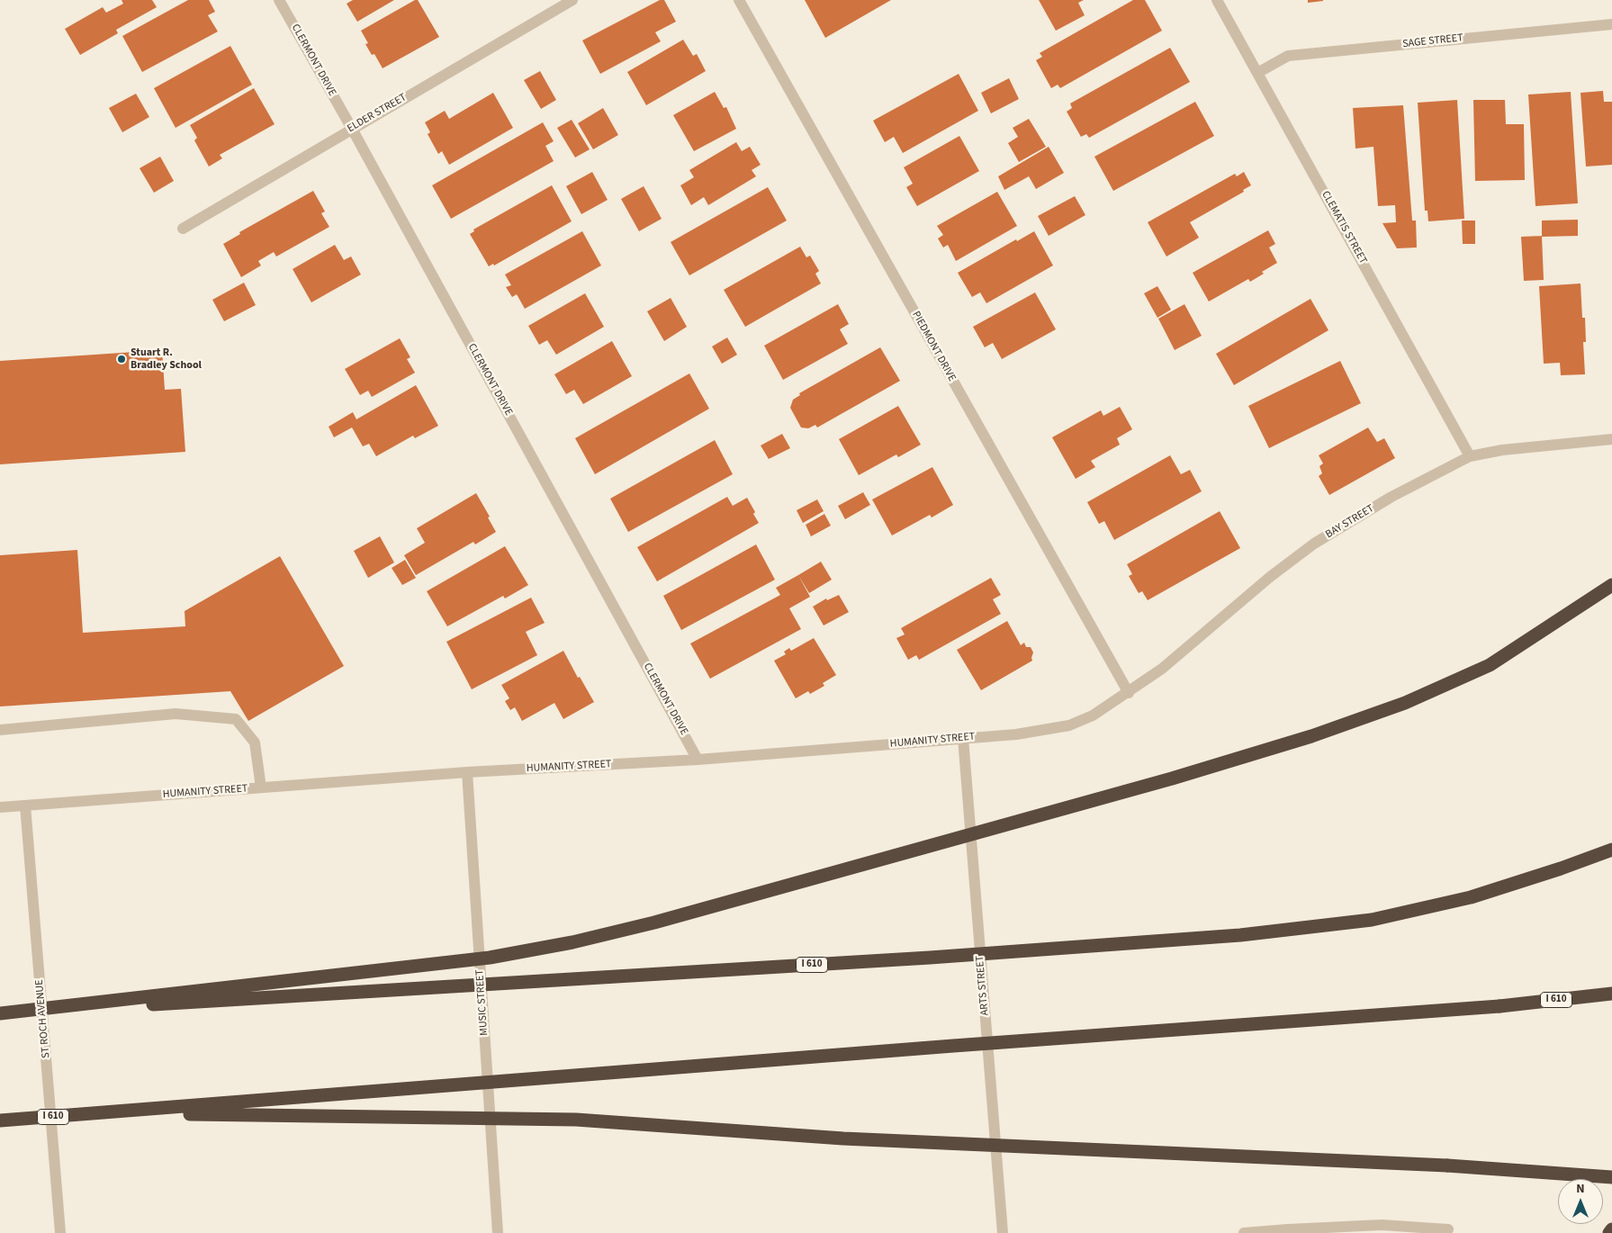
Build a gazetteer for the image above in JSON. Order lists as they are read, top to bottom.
{
  "streets": {
    "highway": ["I 610"],
    "street": [
      "SAGE STREET",
      "CLERMONT DRIVE",
      "ELDER STREET",
      "CLEMATIS STREET",
      "PIEDMONT DRIVE",
      "BAY STREET",
      "HUMANITY STREET",
      "ARTS STREET",
      "MUSIC STREET",
      "ST ROCH AVENUE"
    ]
  },
  "crossings": [
    ["SAGE STREET", "CLEMATIS STREET"],
    ["CLERMONT DRIVE", "ELDER STREET"],
    ["CLERMONT DRIVE", "HUMANITY STREET"],
    ["CLEMATIS STREET", "BAY STREET"],
    ["PIEDMONT DRIVE", "BAY STREET"],
    ["PIEDMONT DRIVE", "HUMANITY STREET"],
    ["BAY STREET", "HUMANITY STREET"],
    ["HUMANITY STREET", "ARTS STREET"],
    ["HUMANITY STREET", "MUSIC STREET"],
    ["HUMANITY STREET", "ST ROCH AVENUE"]
  ],
  "places": ["Stuart R. Bradley School"],
  "north": "top"
}
